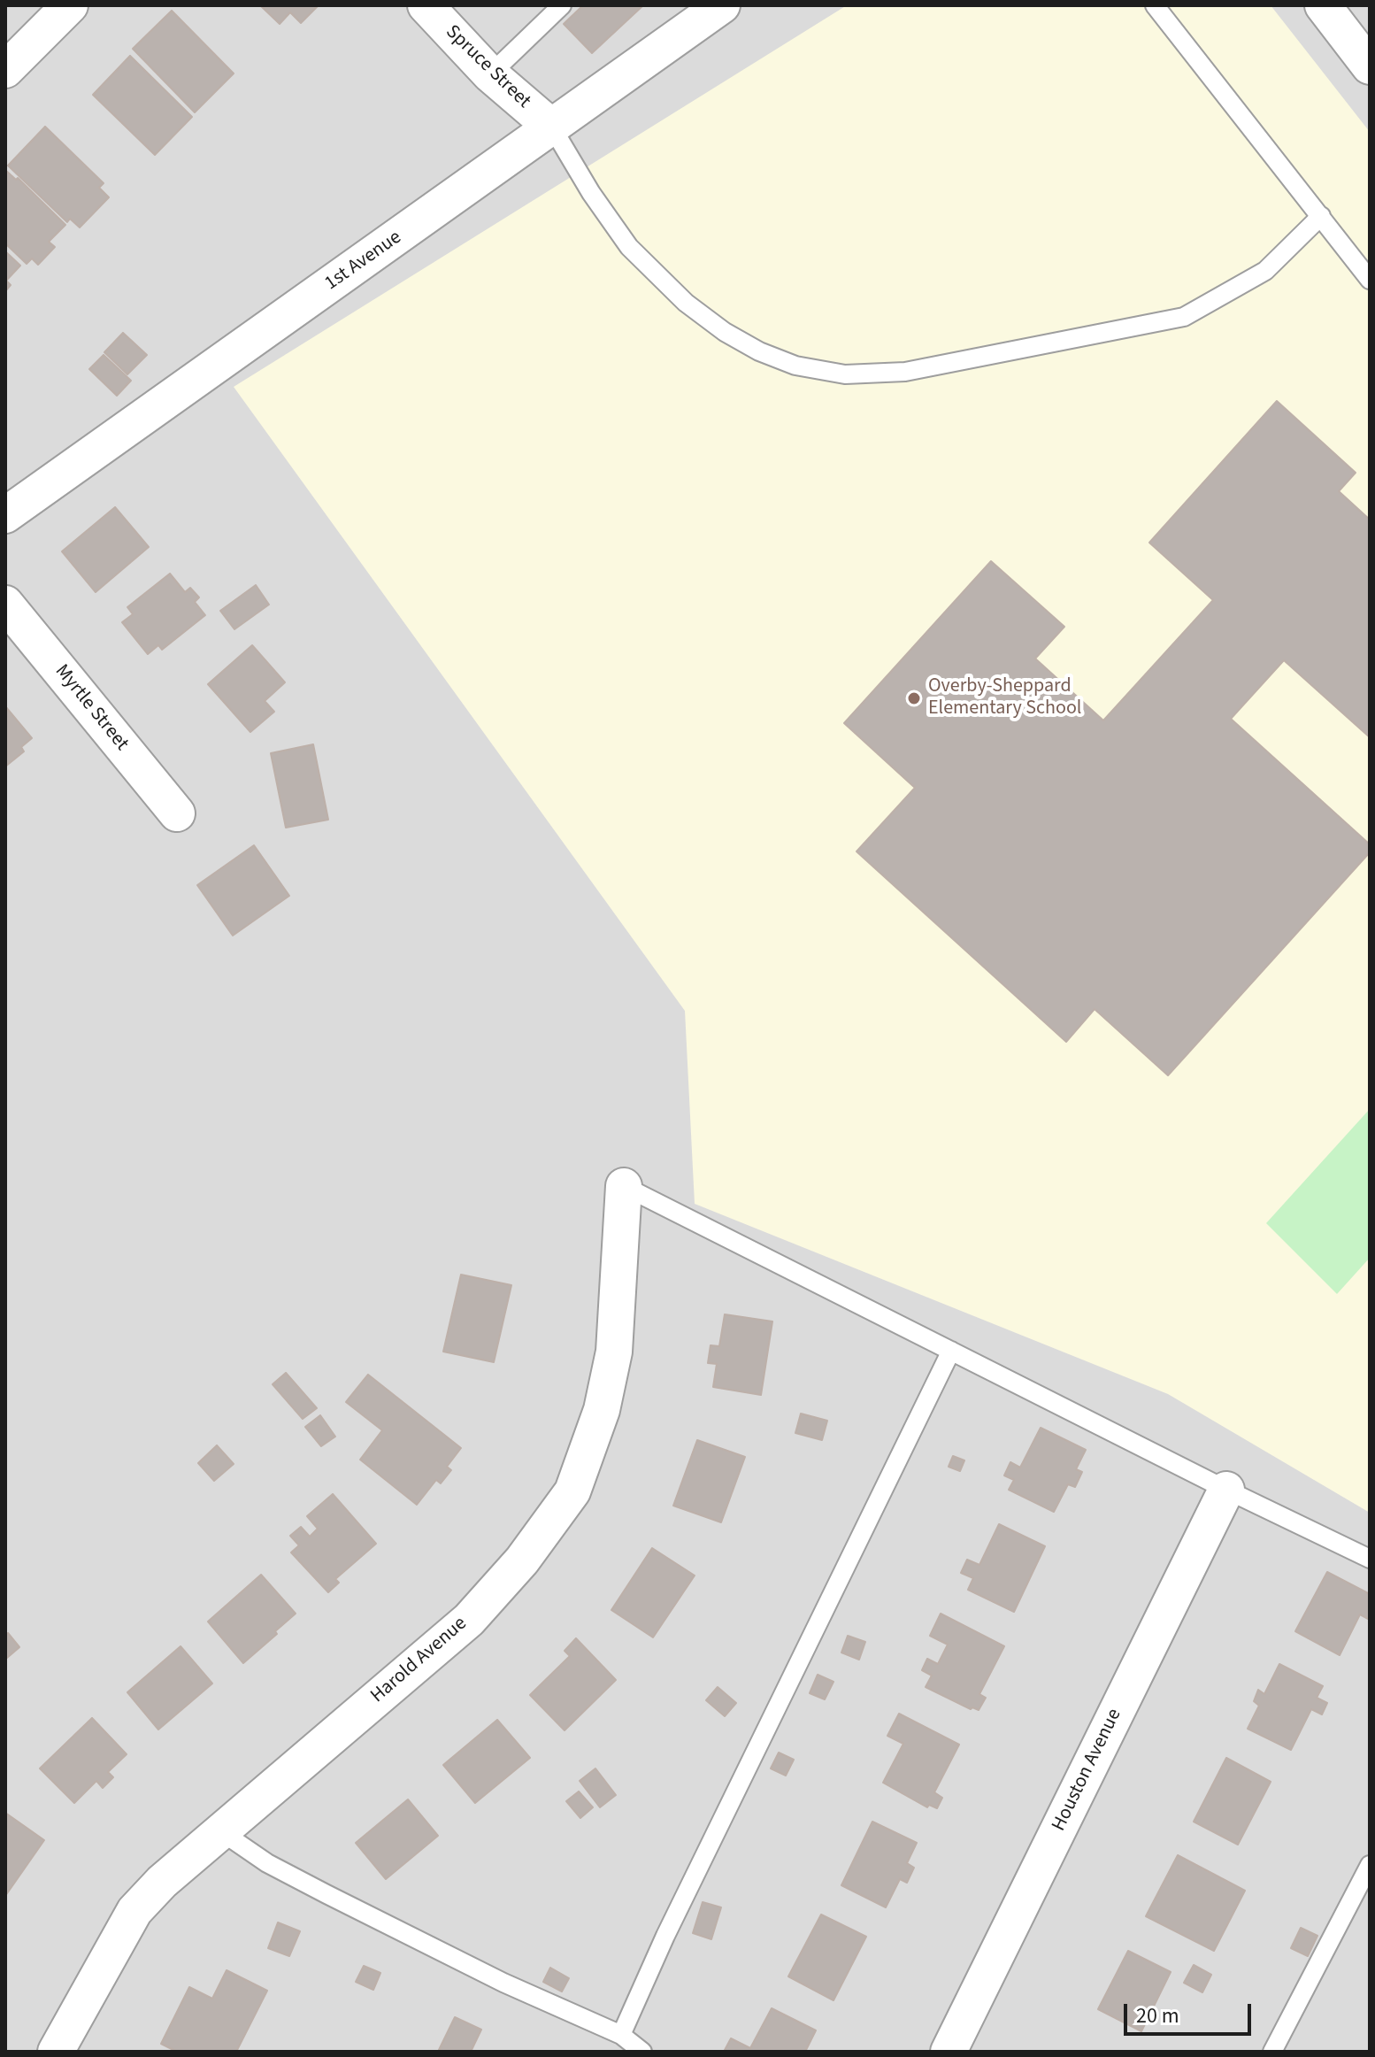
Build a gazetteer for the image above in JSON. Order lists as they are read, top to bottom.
{
  "streets": {
    "street": [
      "Spruce Street",
      "1st Avenue",
      "Myrtle Street",
      "Harold Avenue",
      "Houston Avenue"
    ]
  },
  "crossings": [
    ["Spruce Street", "1st Avenue"]
  ],
  "places": ["Overby-Sheppard Elementary School"],
  "scale_bar": "20 m"
}
